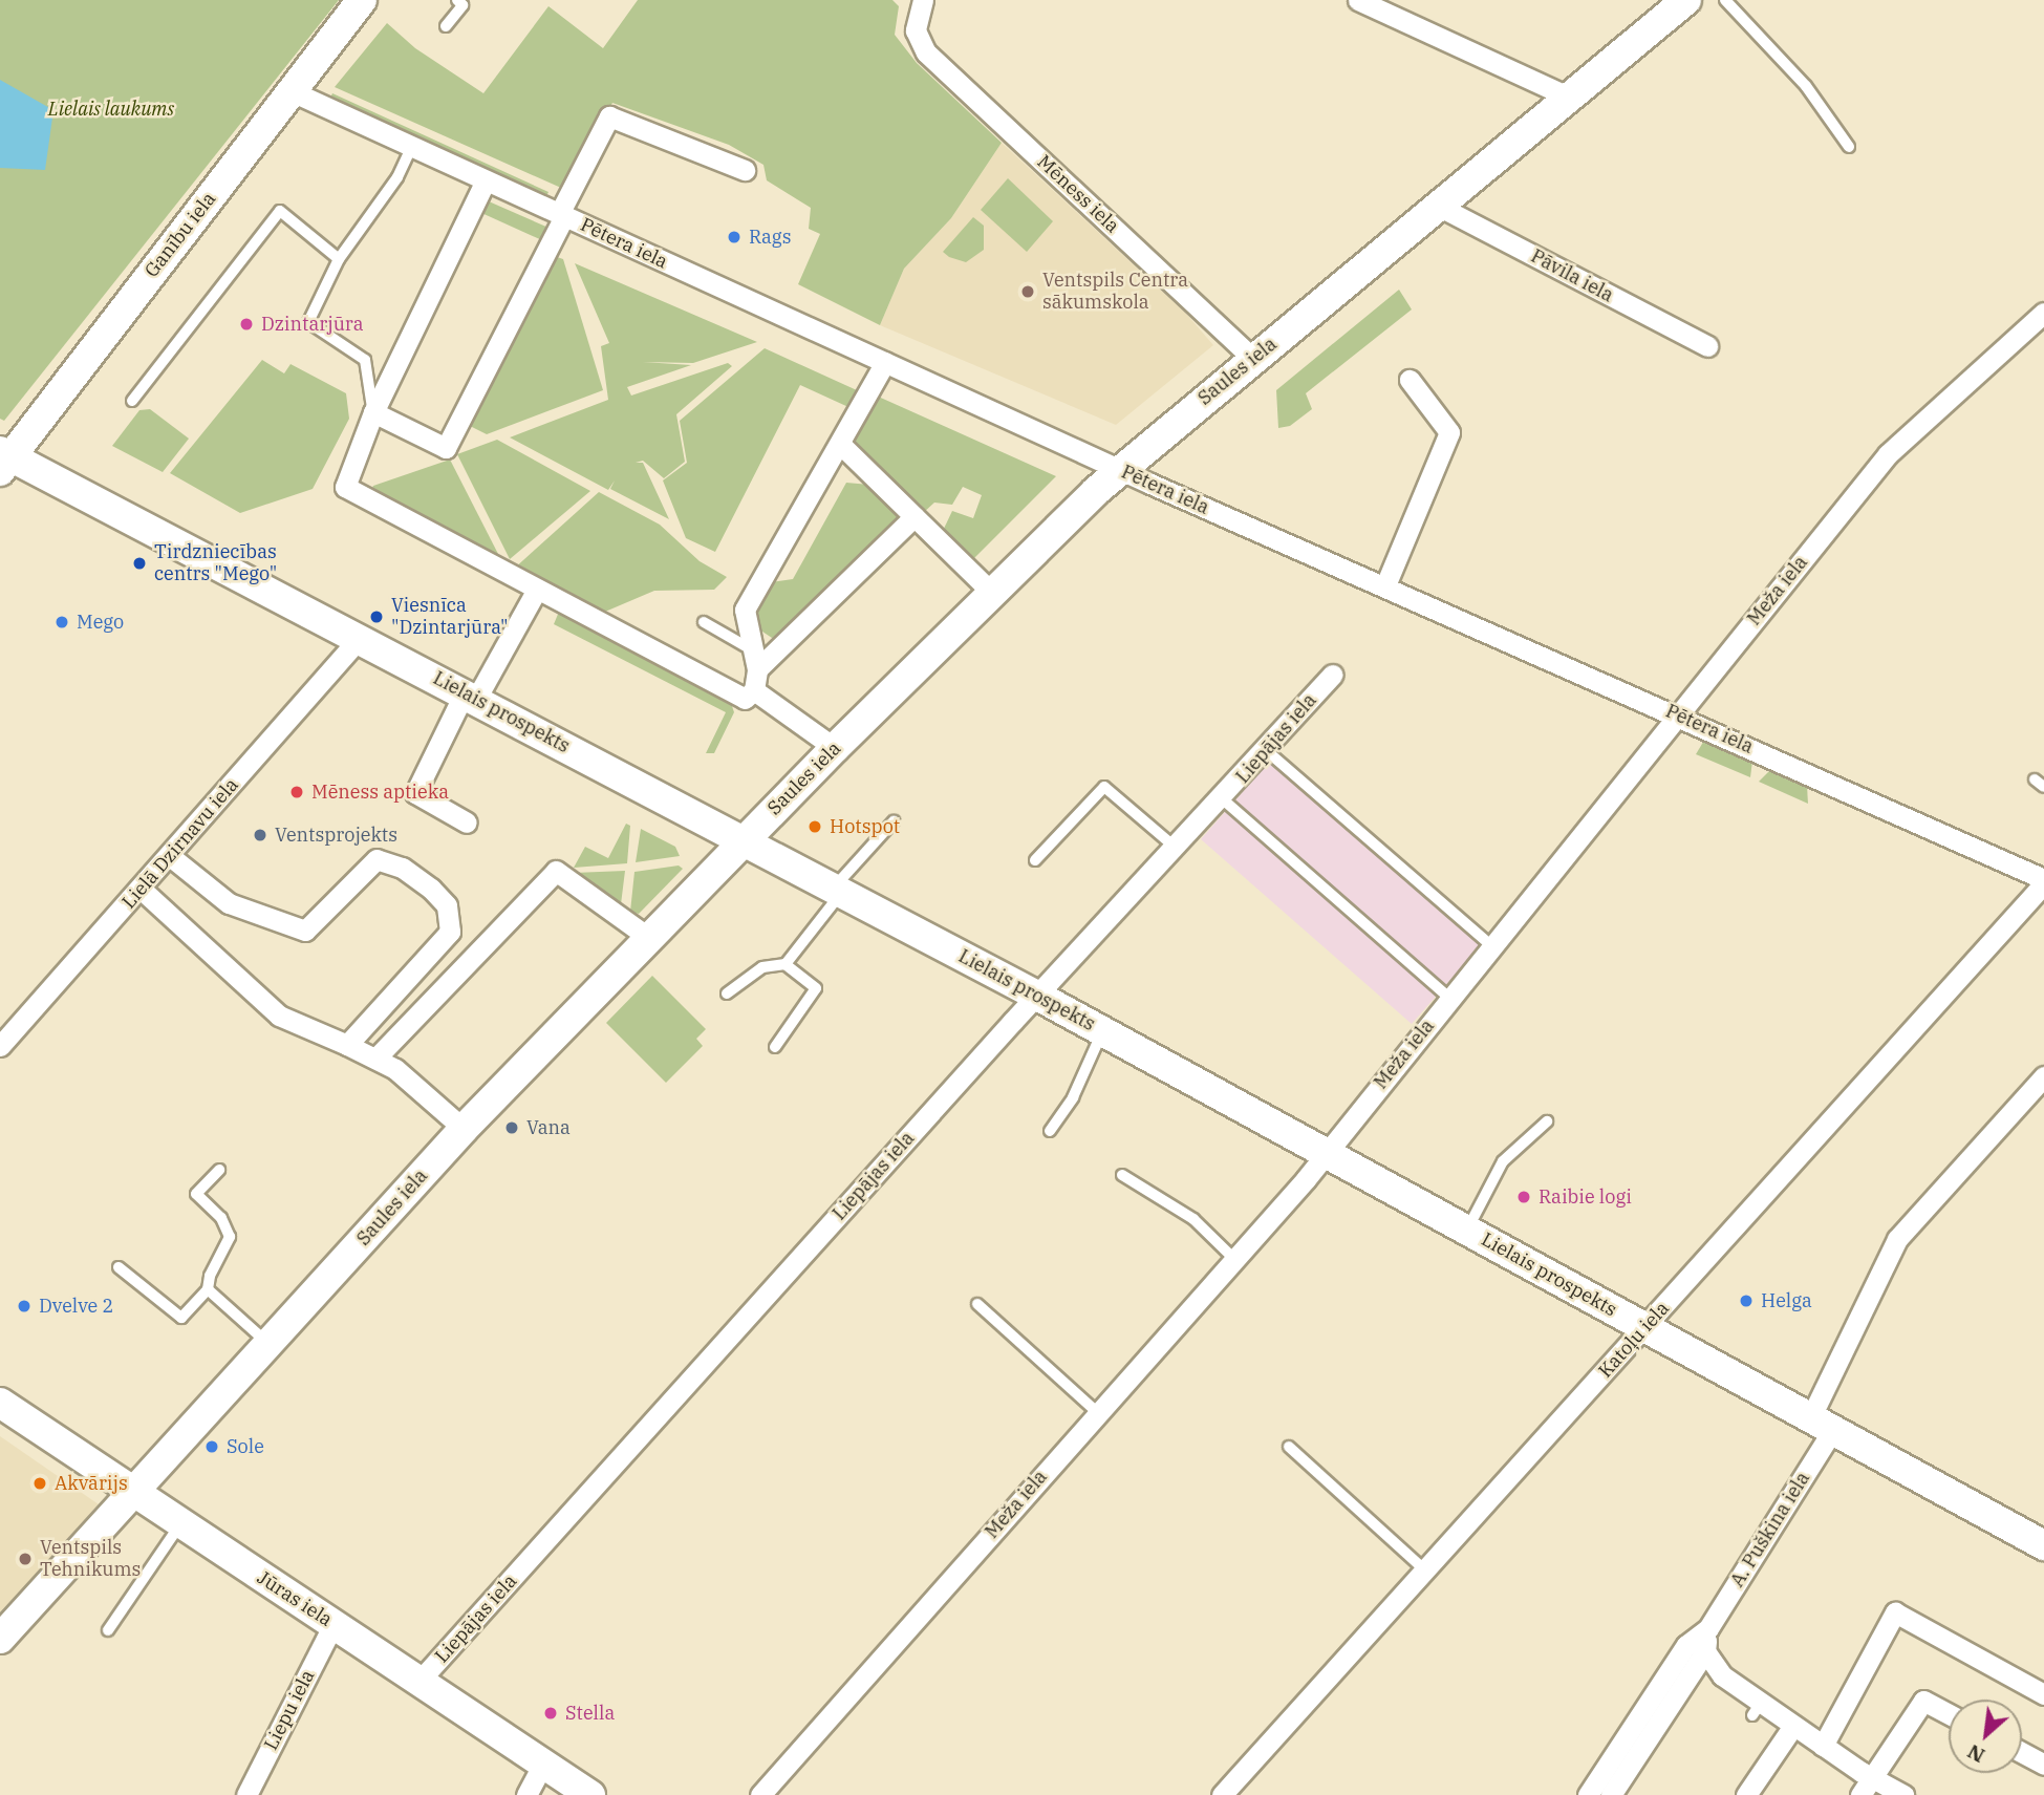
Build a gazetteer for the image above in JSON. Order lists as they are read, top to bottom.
{
  "streets": {
    "street": [
      "Mēness iela",
      "Ganību iela",
      "Pētera iela",
      "Pāvila iela",
      "Saules iela",
      "Meža iela",
      "Lielais prospekts",
      "Liepājas iela",
      "Lielā Dzirnavu iela",
      "Katoļu iela",
      "A. Puškina iela",
      "Jūras iela",
      "Liepu iela"
    ]
  },
  "crossings": [
    ["Mēness iela", "Saules iela"],
    ["Ganību iela", "Pētera iela"],
    ["Ganību iela", "Lielais prospekts"],
    ["Pētera iela", "Saules iela"],
    ["Pētera iela", "Meža iela"],
    ["Pētera iela", "Katoļu iela"],
    ["Pāvila iela", "Saules iela"],
    ["Saules iela", "Lielais prospekts"],
    ["Saules iela", "Jūras iela"],
    ["Meža iela", "Lielais prospekts"],
    ["Lielais prospekts", "Liepājas iela"],
    ["Lielais prospekts", "Lielā Dzirnavu iela"],
    ["Lielais prospekts", "Katoļu iela"],
    ["Lielais prospekts", "A. Puškina iela"],
    ["Liepājas iela", "Jūras iela"],
    ["Jūras iela", "Liepu iela"]
  ],
  "parks": ["Lielais laukums"],
  "places": [
    "Rags",
    "Ventspils Centra sākumskola",
    "Dzintarjūra",
    "Tirdzniecības centrs \"Mego\"",
    "Viesnīca \"Dzintarjūra\"",
    "Mego",
    "Mēness aptieka",
    "Hotspot",
    "Ventsprojekts",
    "Vana",
    "Raibie logi",
    "Helga",
    "Dvelve 2",
    "Sole",
    "Akvārijs",
    "Ventspils Tehnikums",
    "Stella"
  ],
  "north": "bottom left"
}
